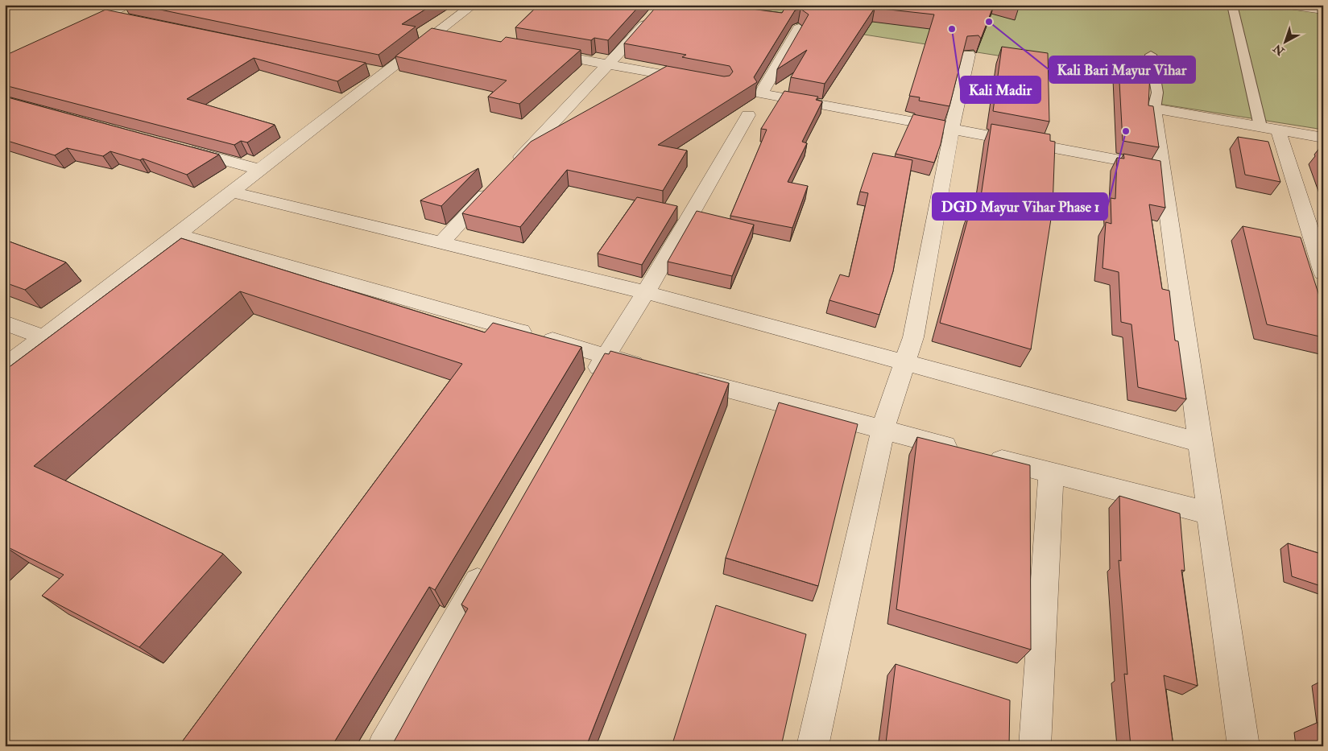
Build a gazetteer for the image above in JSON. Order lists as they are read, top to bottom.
{
  "places": ["Kali Bari Mayur Vihar", "Kali Madir", "DGD Mayur Vihar Phase 1"],
  "north": "bottom left"
}
